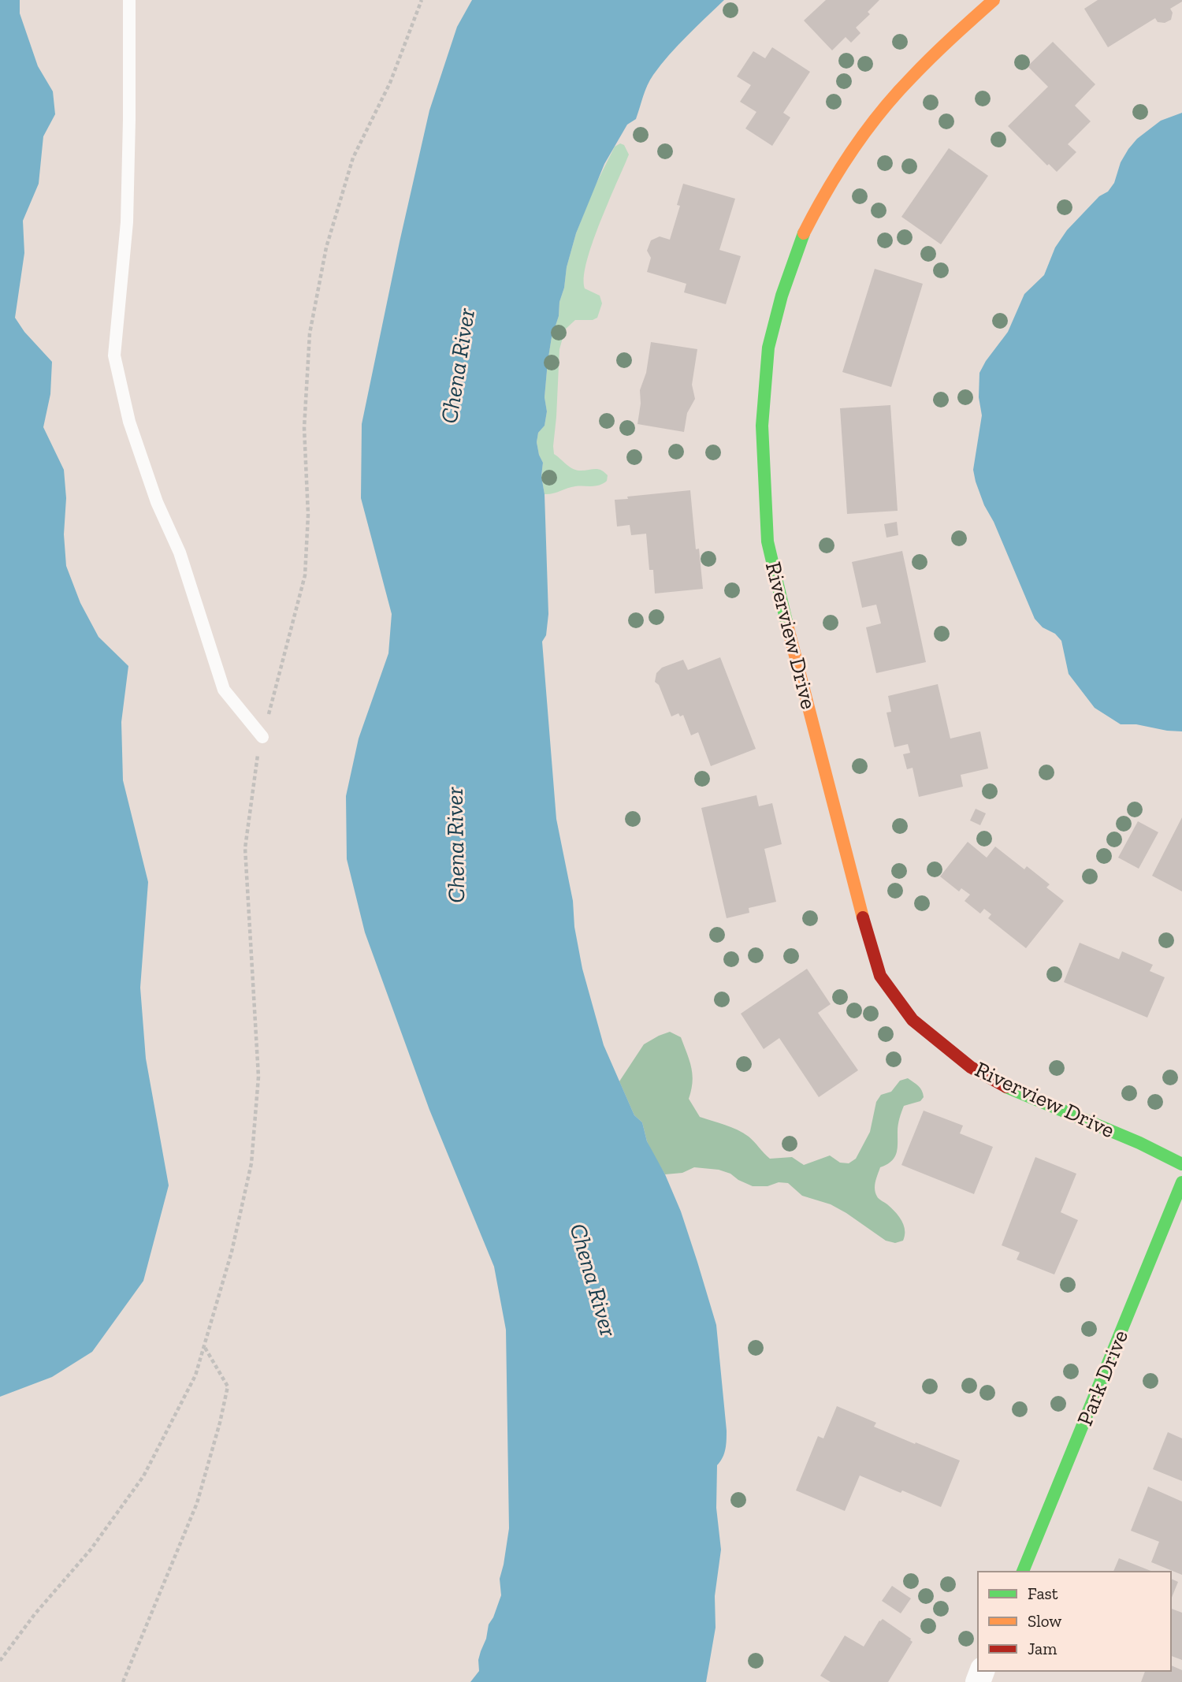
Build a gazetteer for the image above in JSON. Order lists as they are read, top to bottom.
{
  "streets": {
    "street": ["Riverview Drive", "Park Drive"]
  },
  "water": ["Chena River"],
  "legend": ["Fast", "Slow", "Jam"]
}
